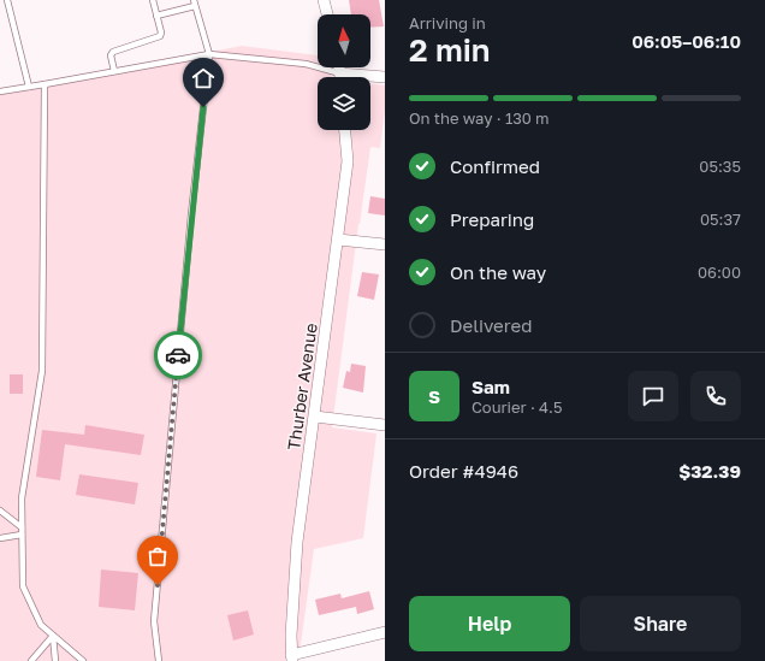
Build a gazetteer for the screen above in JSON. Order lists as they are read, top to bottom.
{
  "streets": {
    "street": ["Thurber Avenue"]
  },
  "north": "top",
  "page": {
    "heading": ["2 min", "Arriving in", "06:05–06:10"],
    "panel": [
      "Sam",
      "Courier · 4.5",
      "Order #4946",
      "$32.39"
    ],
    "bar": "On the way · 130 m",
    "list": [
      ["Confirmed", "05:35"],
      ["Preparing", "05:37"],
      ["On the way", "06:00"],
      "Delivered"
    ],
    "round": "S",
    "buttons": ["Help", "Share"]
  }
}
